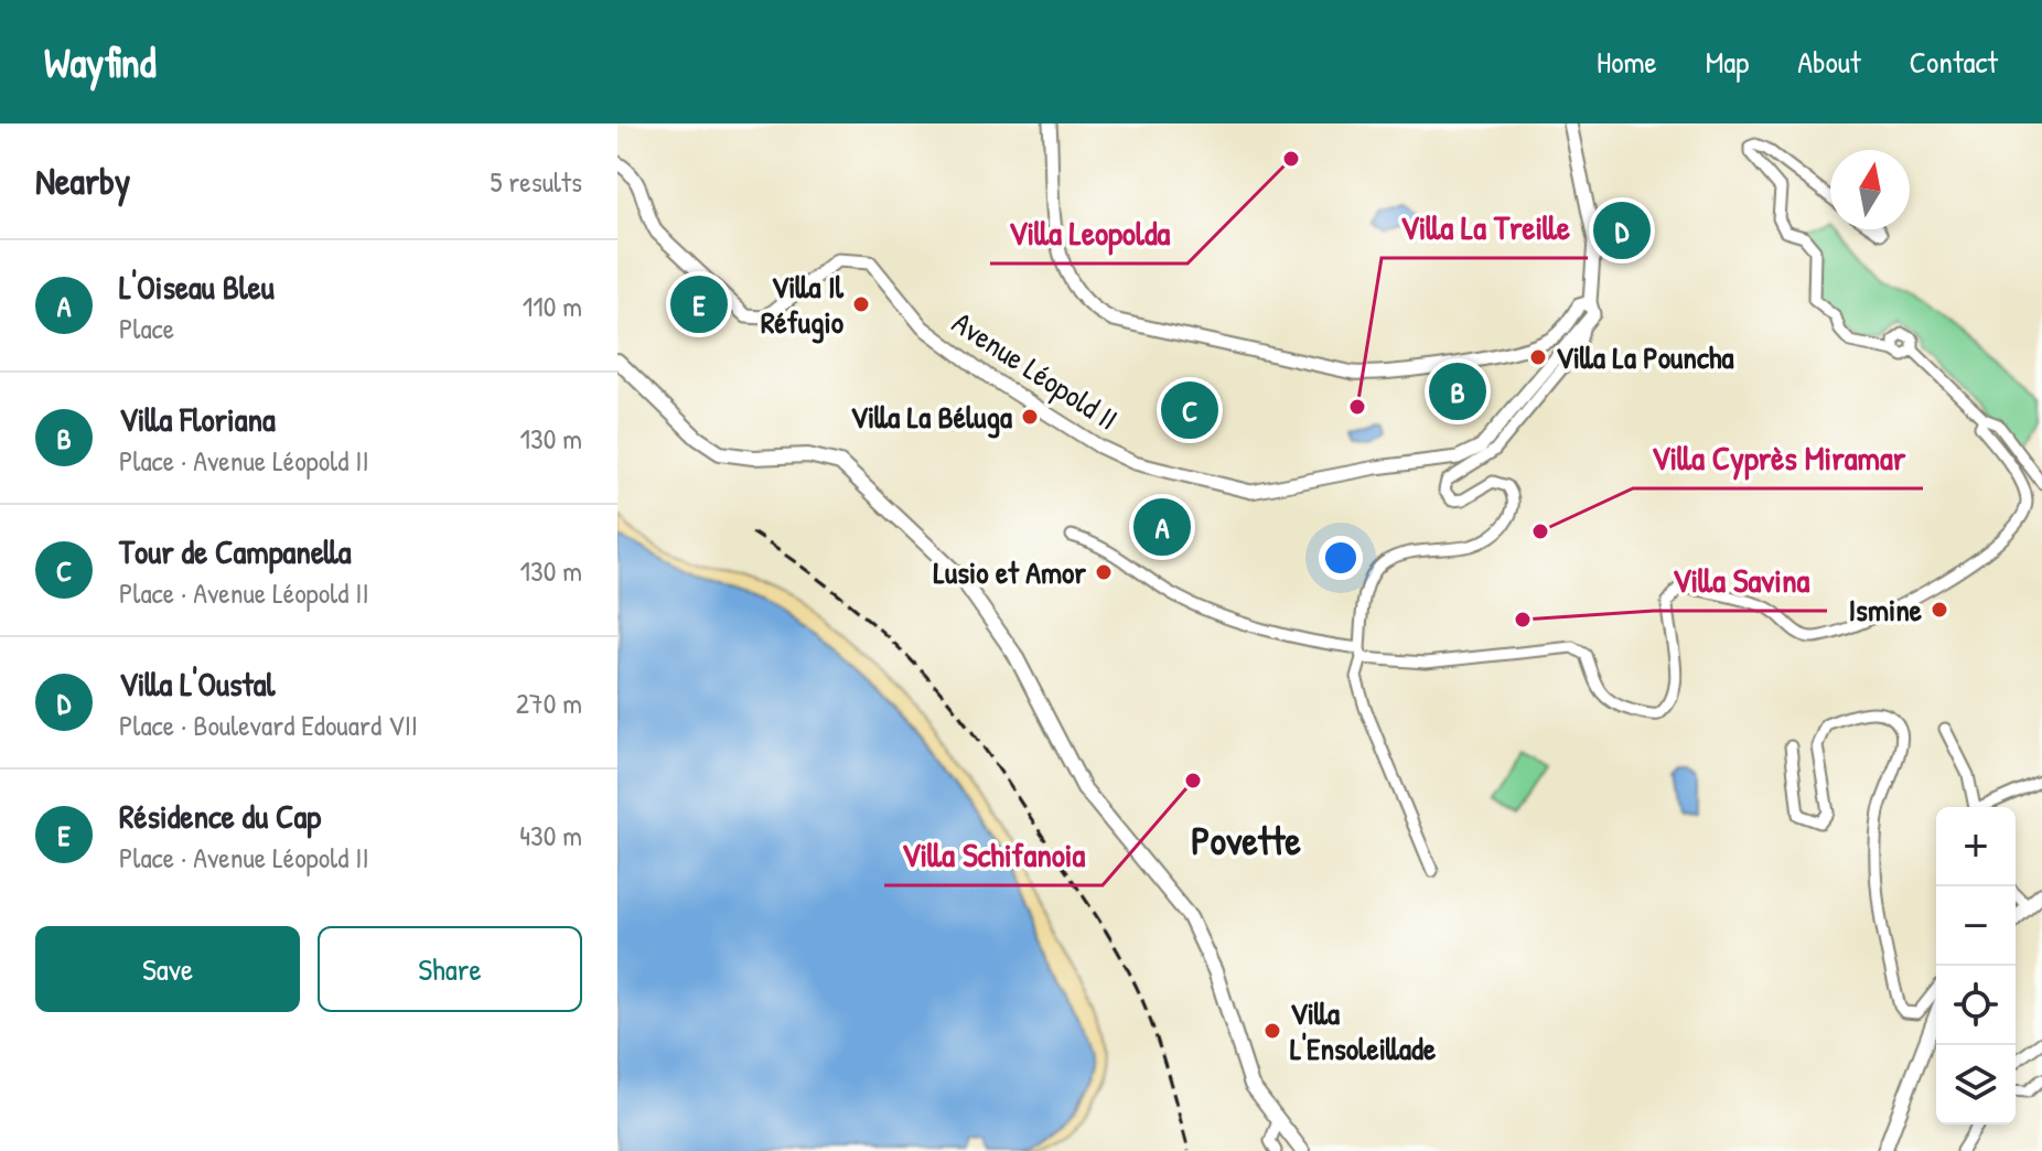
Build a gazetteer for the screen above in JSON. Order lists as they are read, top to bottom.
{
  "streets": {
    "street": ["Avenue Léopold II"]
  },
  "districts": ["Povette"],
  "places": [
    "Villa Leopolda",
    "Villa Il Réfugio",
    "Villa La Pouncha",
    "Villa La Treille",
    "Villa La Béluga",
    "Villa Cyprès Miramar",
    "Lusio et Amor",
    "Ismine",
    "Villa Savina",
    "Villa Schifanoia",
    "Villa L'Ensoleillade"
  ],
  "north": "top",
  "page": {
    "header": "Wayfind",
    "nav": [
      "Home",
      "Map",
      "About",
      "Contact"
    ],
    "heading": ["Nearby", "5 results"],
    "pins": [
      "D",
      "E",
      "B",
      "C",
      "A"
    ],
    "list": [
      {
        "mark": "A",
        "name": "L'Oiseau Bleu",
        "note": "Place",
        "value": "110 m"
      },
      {
        "mark": "B",
        "name": "Villa Floriana",
        "note": "Place · Avenue Léopold II",
        "value": "130 m"
      },
      {
        "mark": "C",
        "name": "Tour de Campanella",
        "note": "Place · Avenue Léopold II",
        "value": "130 m"
      },
      {
        "mark": "D",
        "name": "Villa L'Oustal",
        "note": "Place · Boulevard Edouard VII",
        "value": "270 m"
      },
      {
        "mark": "E",
        "name": "Résidence du Cap",
        "note": "Place · Avenue Léopold II",
        "value": "430 m"
      }
    ],
    "map_buttons": ["+", "−"],
    "buttons": ["Save", "Share"]
  }
}
